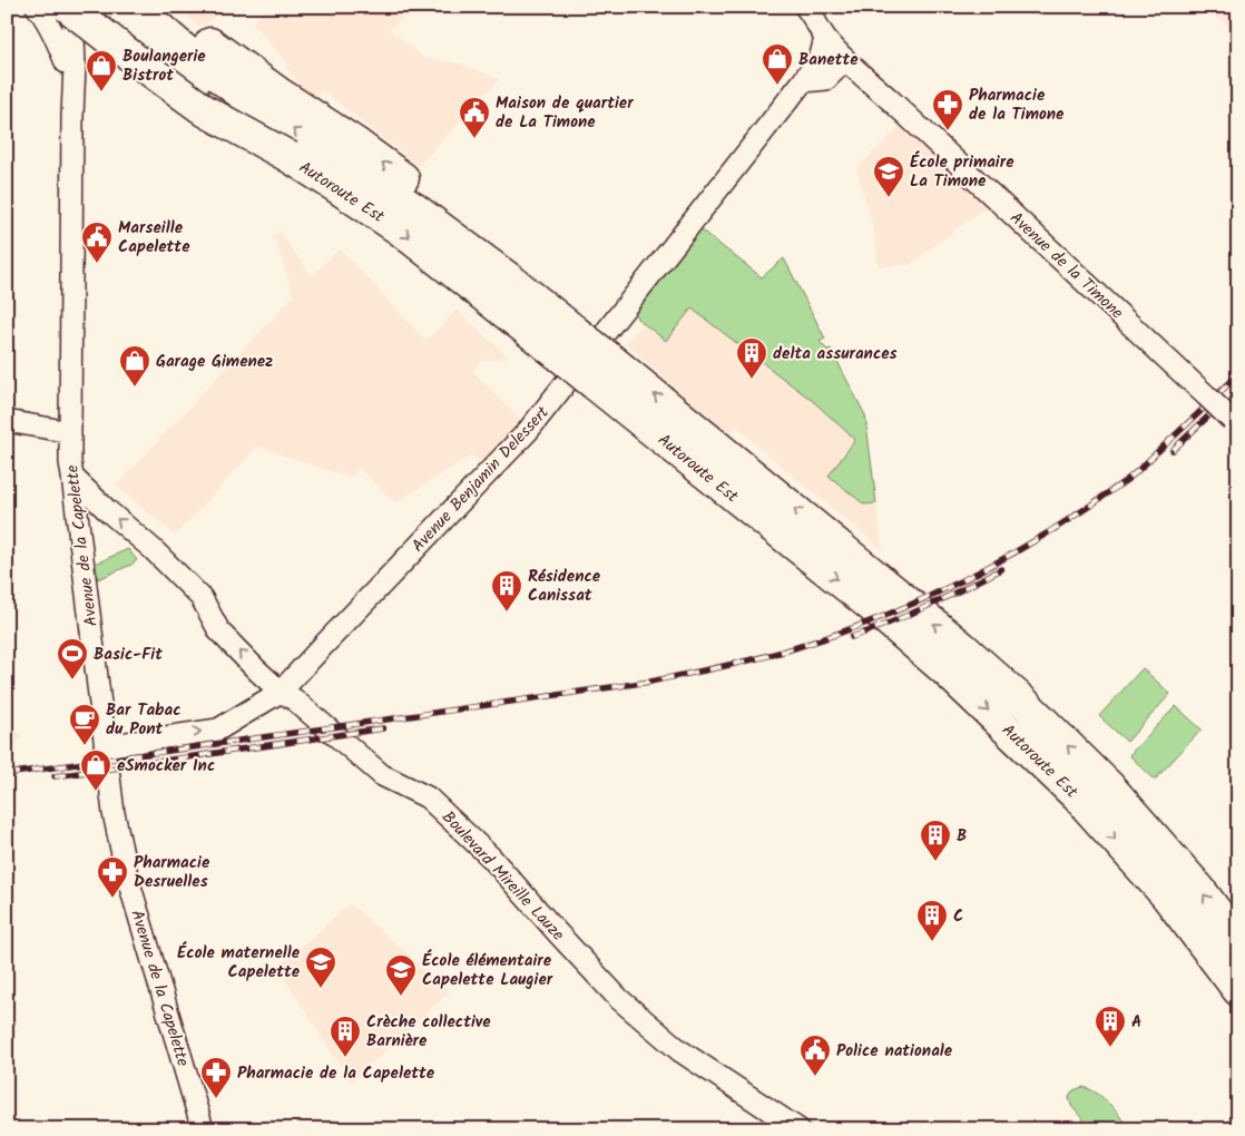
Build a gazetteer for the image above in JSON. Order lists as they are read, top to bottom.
{
  "streets": {
    "highway": ["Autoroute Est"],
    "street": [
      "Avenue de la Timone",
      "Avenue Benjamin Delessert",
      "Avenue de la Capelette",
      "Boulevard Mireille Lauze"
    ]
  },
  "crossings": [
    ["Avenue de la Timone", "Avenue Benjamin Delessert"],
    ["Avenue Benjamin Delessert", "Avenue de la Capelette"],
    ["Avenue Benjamin Delessert", "Boulevard Mireille Lauze"],
    ["Avenue de la Capelette", "Boulevard Mireille Lauze"]
  ],
  "places": {
    "shop": [
      "Banette",
      "Boulangerie Bistrot",
      "Garage Gimenez",
      "eSmocker Inc"
    ],
    "pharmacy": ["Pharmacie de la Timone", "Pharmacie Desruelles", "Pharmacie de la Capelette"],
    "public building": ["Maison de quartier de La Timone", "Marseille Capelette", "Police nationale"],
    "school or university": ["École primaire La Timone", "École maternelle Capelette", "École élémentaire Capelette Laugier"],
    "building": [
      "delta assurances",
      "Résidence Canissat",
      "B",
      "C",
      "A",
      "Crèche collective Barnière"
    ],
    "sports": ["Basic-Fit"],
    "cafe": ["Bar Tabac du Pont"]
  }
}
